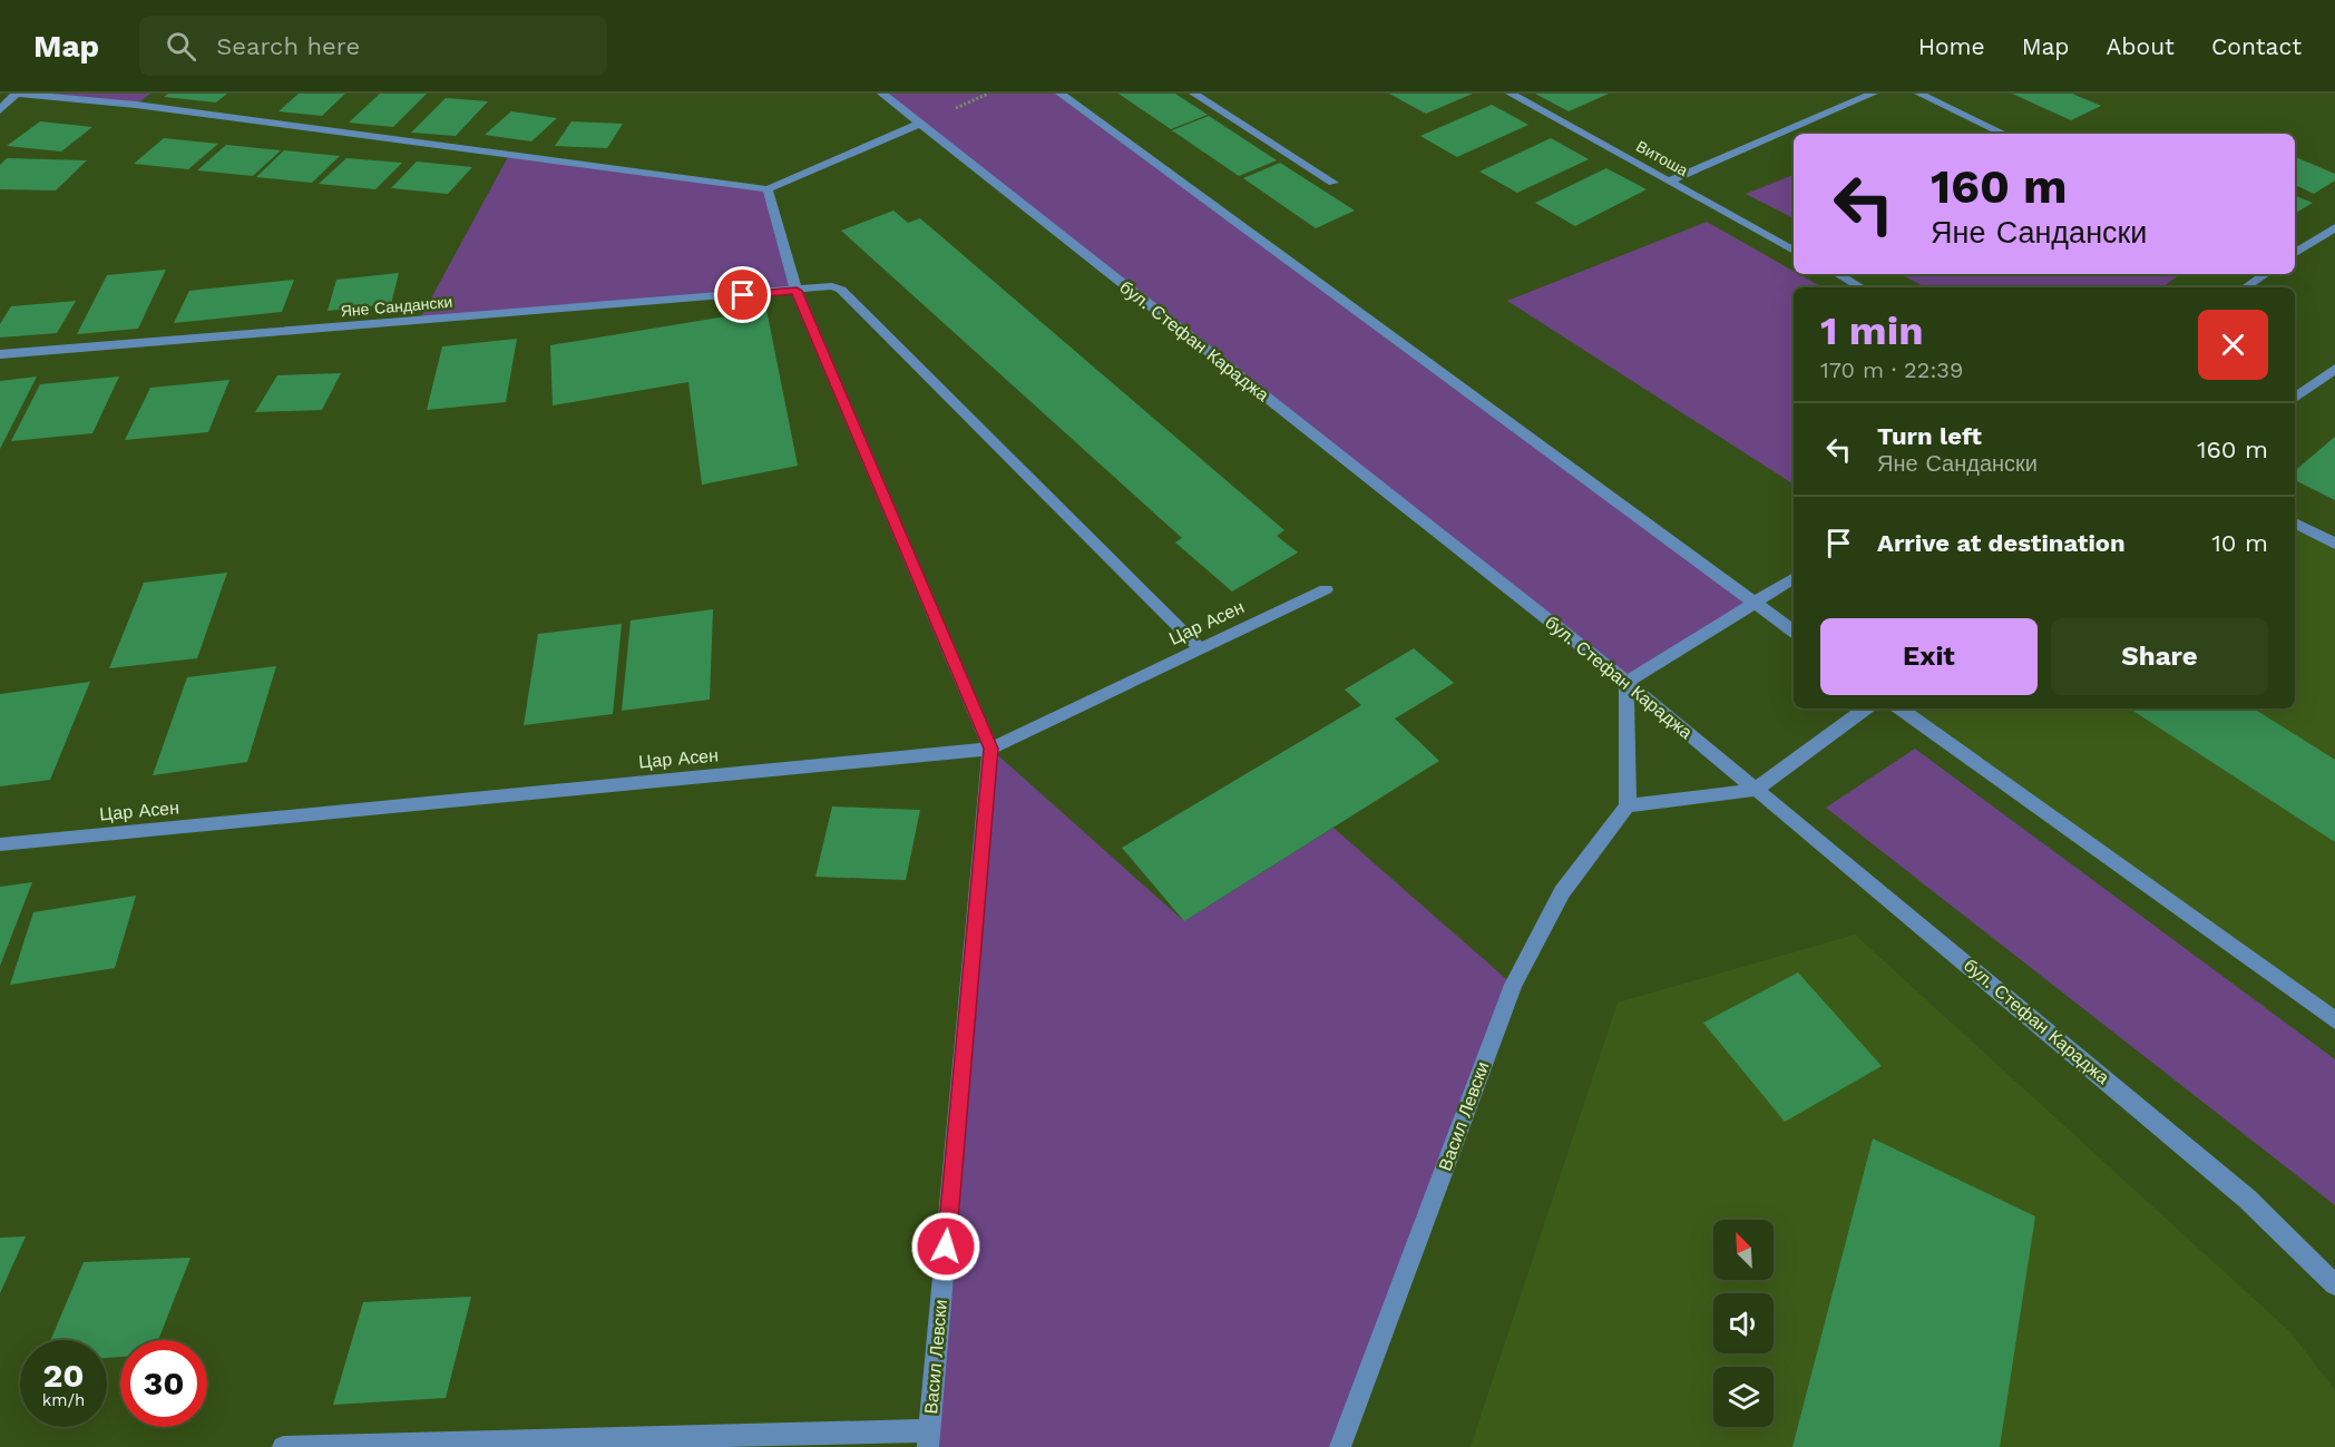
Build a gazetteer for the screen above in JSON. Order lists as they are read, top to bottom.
{
  "streets": {
    "street": [
      "Витоша",
      "Яне Сандански",
      "бул. Стефан Караджа",
      "Цар Асен",
      "Васил Левски"
    ]
  },
  "crossings": [
    ["Яне Сандански", "Цар Асен"],
    ["Яне Сандански", "Васил Левски"],
    ["Цар Асен", "Васил Левски"]
  ],
  "north": "top left",
  "page": {
    "header": "Map",
    "search": "Search here",
    "nav": [
      "Home",
      "Map",
      "About",
      "Contact"
    ],
    "turn": ["160 m", "Яне Сандански"],
    "heading": ["1 min", "170 m · 22:39"],
    "list": [
      {
        "name": "Turn left",
        "note": "Яне Сандански",
        "value": "160 m"
      },
      {
        "name": "Arrive at destination",
        "value": "10 m"
      }
    ],
    "buttons": ["Exit", "Share"],
    "speed": "20 km/h",
    "limit": "30"
  }
}
